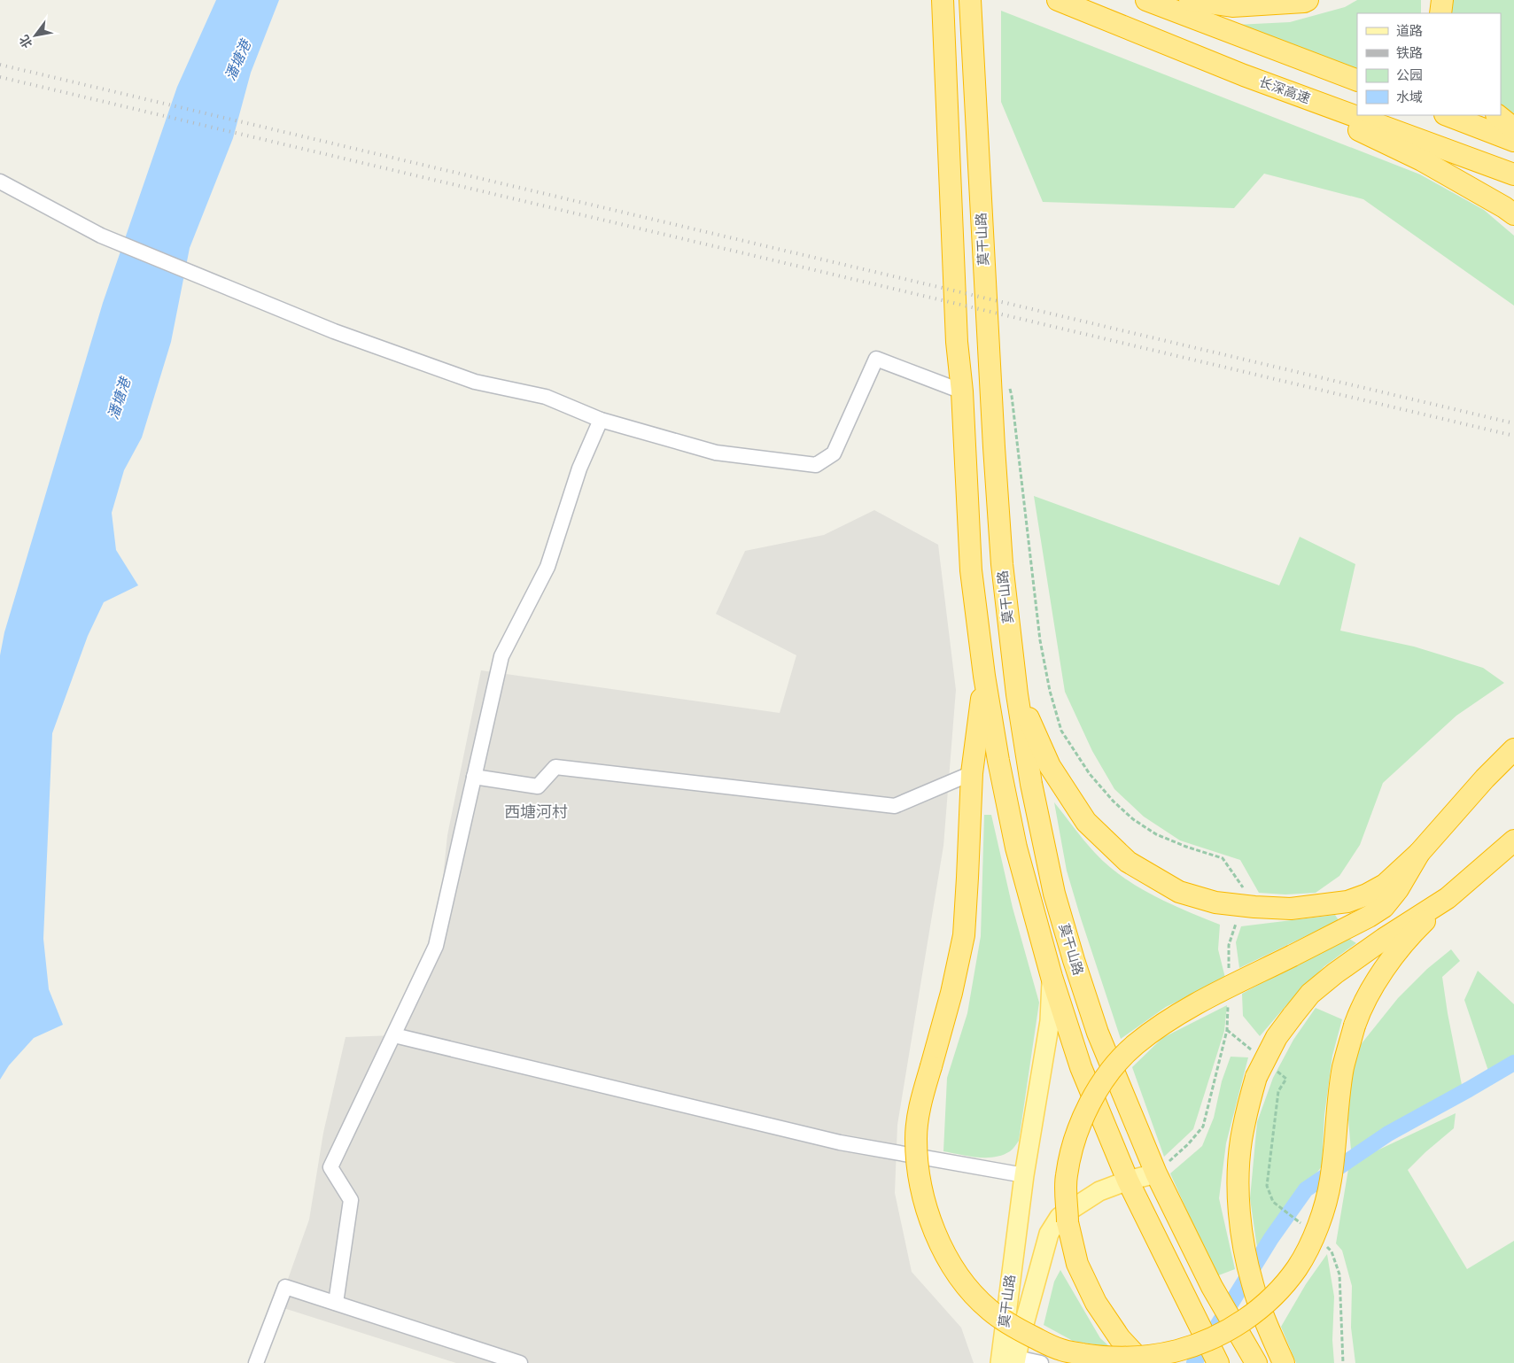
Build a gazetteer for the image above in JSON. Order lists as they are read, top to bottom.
{
  "streets": {
    "highway": ["长深高速", "莫干山路"]
  },
  "districts": ["西塘河村"],
  "water": ["潘塘港"],
  "legend": [
    "道路",
    "铁路",
    "公园",
    "水域"
  ],
  "north": "bottom left"
}
